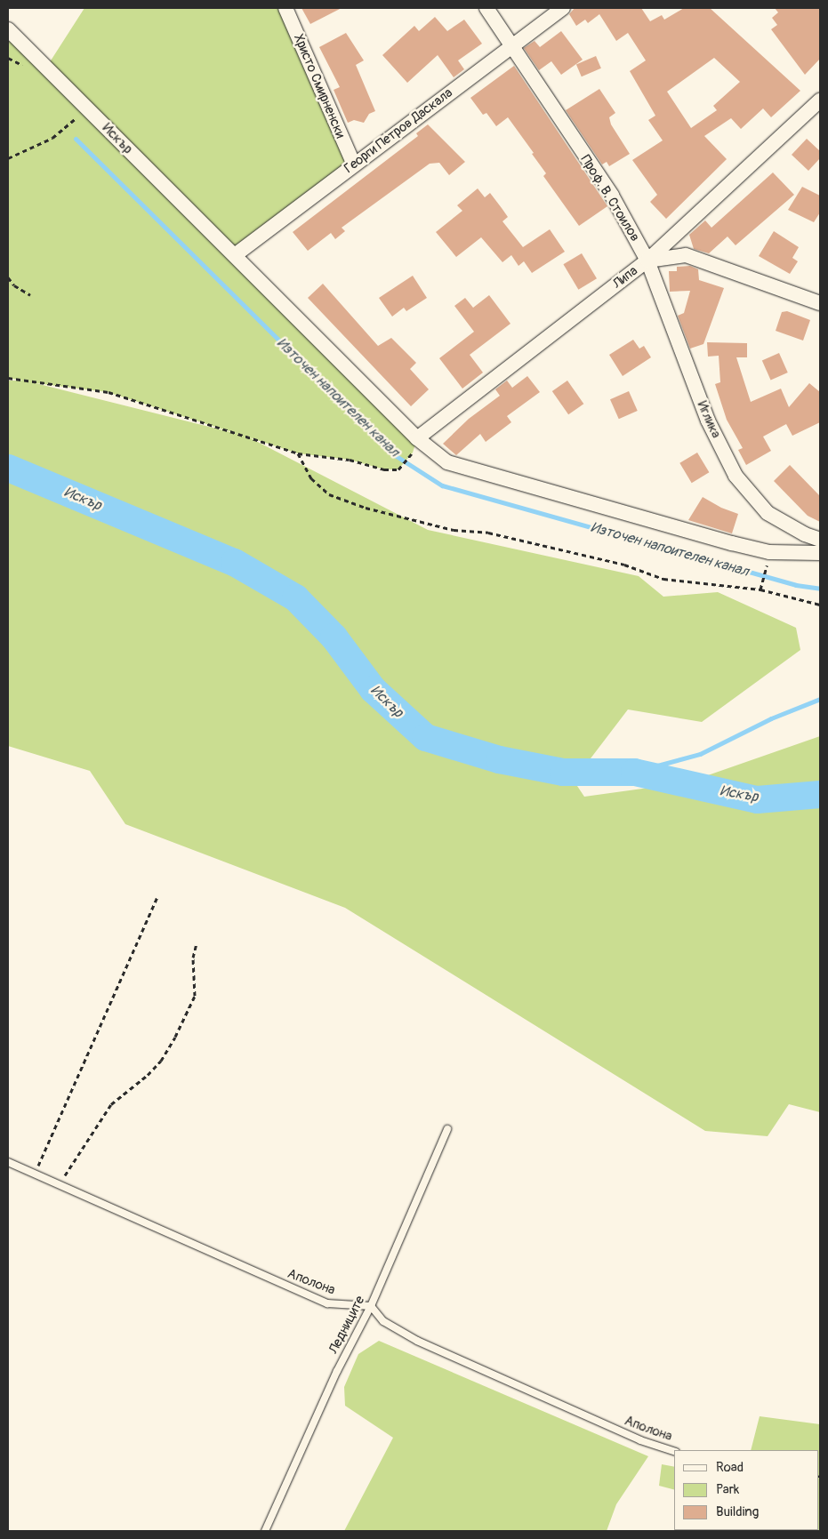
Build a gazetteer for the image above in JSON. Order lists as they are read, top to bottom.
{
  "streets": {
    "street": [
      "Христо Смирненски",
      "Георги Петров Даскала",
      "Искър",
      "Проф. В. Стоилов",
      "Липа",
      "Иглика"
    ],
    "lane": ["Аполона", "Ледниците"]
  },
  "crossings": [
    ["Христо Смирненски", "Георги Петров Даскала"],
    ["Георги Петров Даскала", "Искър"],
    ["Георги Петров Даскала", "Проф. В. Стоилов"],
    ["Искър", "Липа"],
    ["Проф. В. Стоилов", "Липа"],
    ["Проф. В. Стоилов", "Иглика"],
    ["Липа", "Иглика"],
    ["Аполона", "Ледниците"]
  ],
  "water": ["Източен напоителен канал", "Искър"],
  "legend": ["Road", "Park", "Building"]
}
